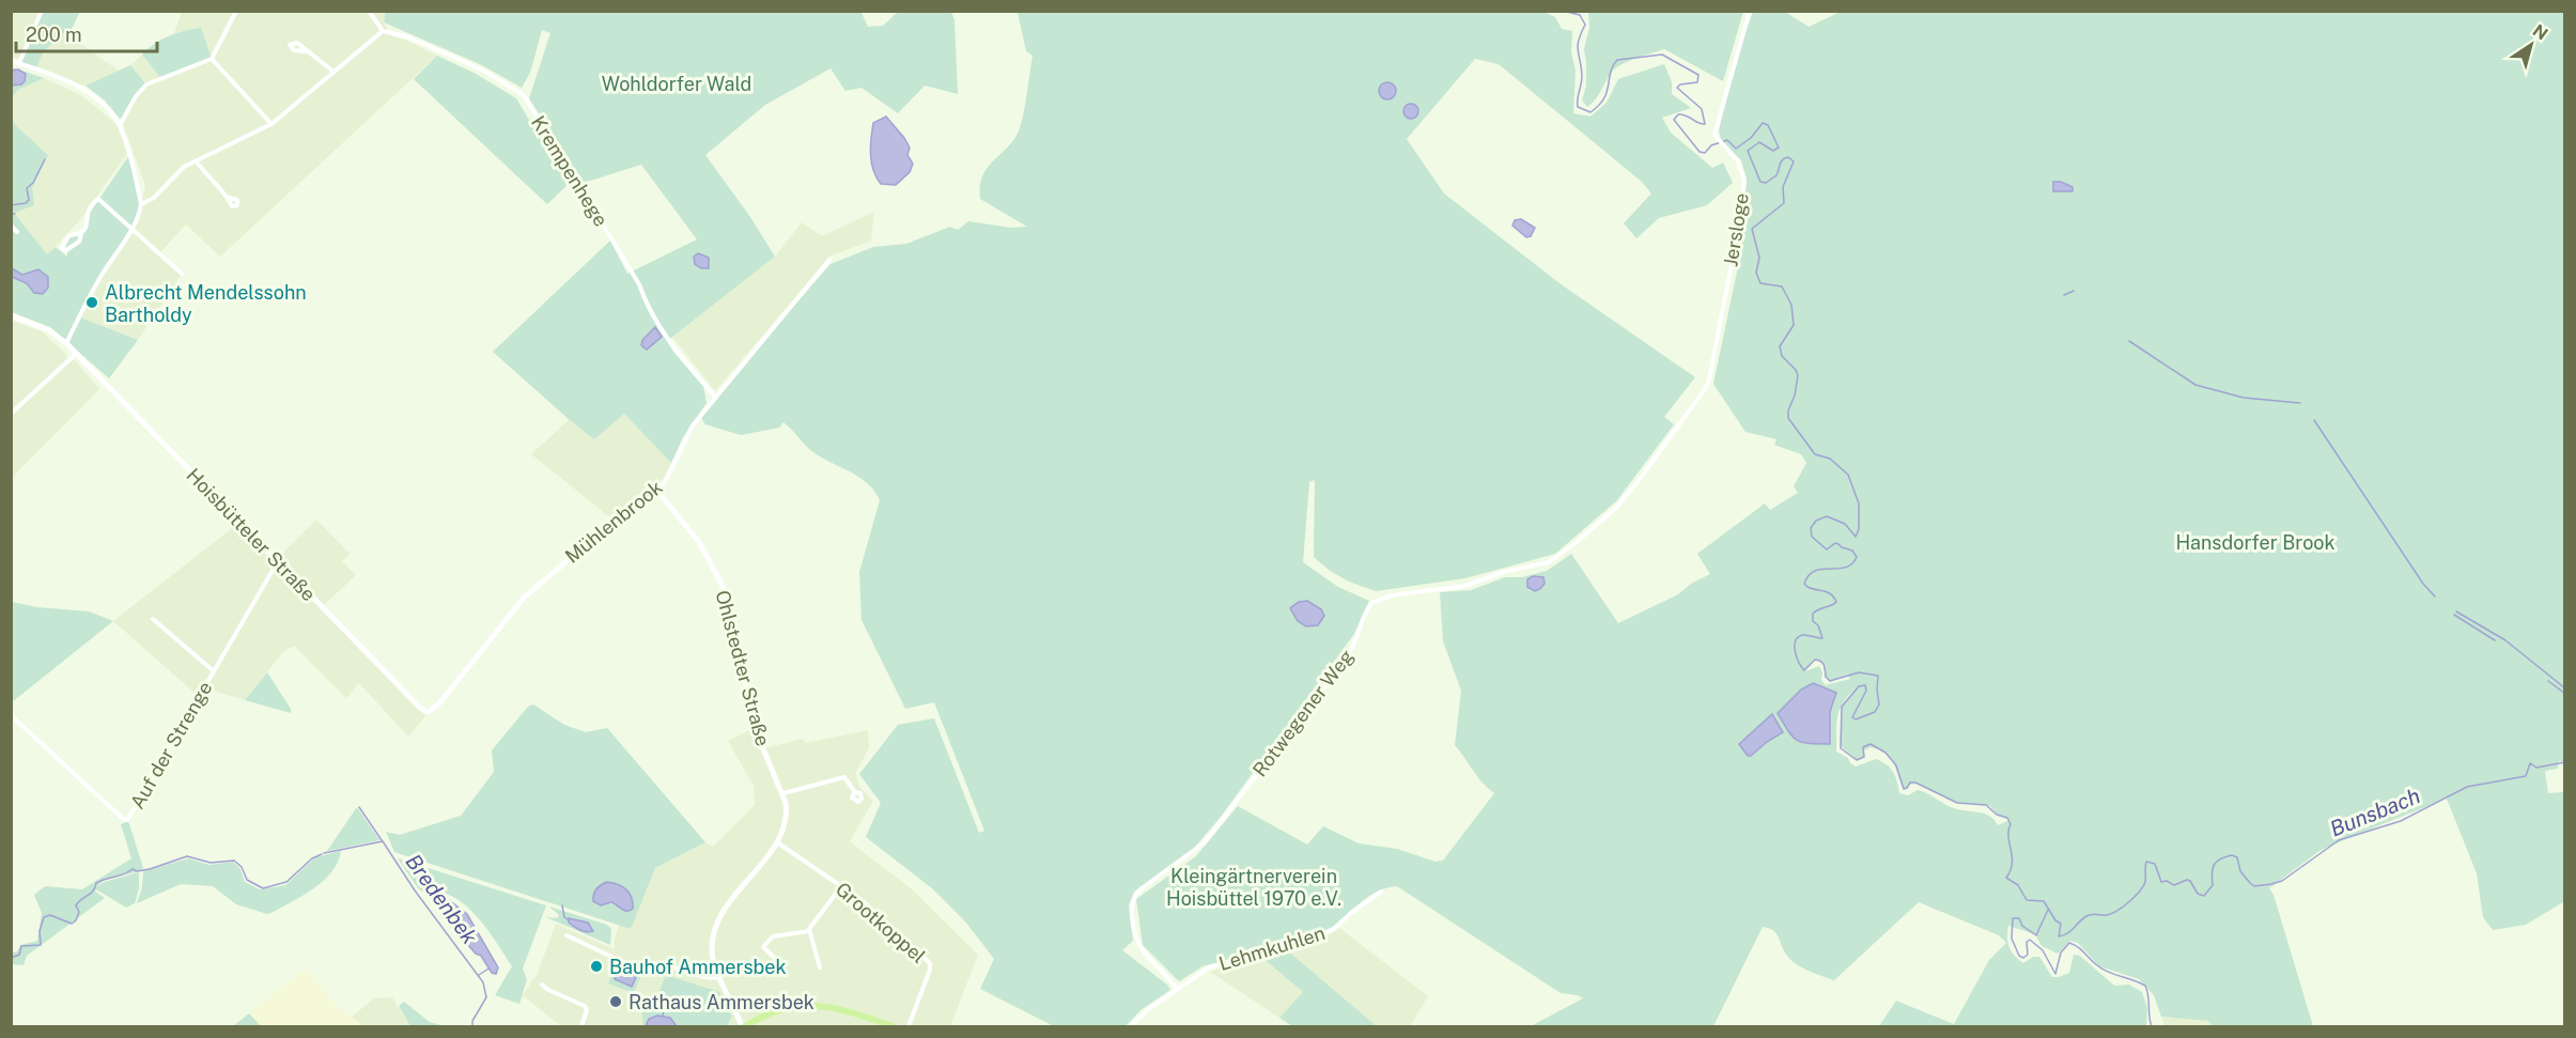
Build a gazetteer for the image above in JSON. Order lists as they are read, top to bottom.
{
  "streets": {
    "street": [
      "Krempenhege",
      "Jersloge",
      "Mühlenbrook",
      "Hoisbütteler Straße",
      "Ohlstedter Straße",
      "Rotwegener Weg",
      "Auf der Strenge",
      "Grootkoppel",
      "Lehmkuhlen"
    ]
  },
  "crossings": [
    ["Krempenhege", "Mühlenbrook"],
    ["Jersloge", "Rotwegener Weg"],
    ["Mühlenbrook", "Hoisbütteler Straße"],
    ["Mühlenbrook", "Ohlstedter Straße"],
    ["Hoisbütteler Straße", "Auf der Strenge"],
    ["Ohlstedter Straße", "Grootkoppel"],
    ["Rotwegener Weg", "Lehmkuhlen"]
  ],
  "water": ["Bunsbach", "Bredenbek"],
  "parks": ["Wohldorfer Wald", "Hansdorfer Brook", "Kleingärtnerverein Hoisbüttel 1970 e.V."],
  "places": ["Albrecht Mendelssohn Bartholdy", "Bauhof Ammersbek", "Rathaus Ammersbek"],
  "scale_bar": "200 m",
  "north": "top right"
}
